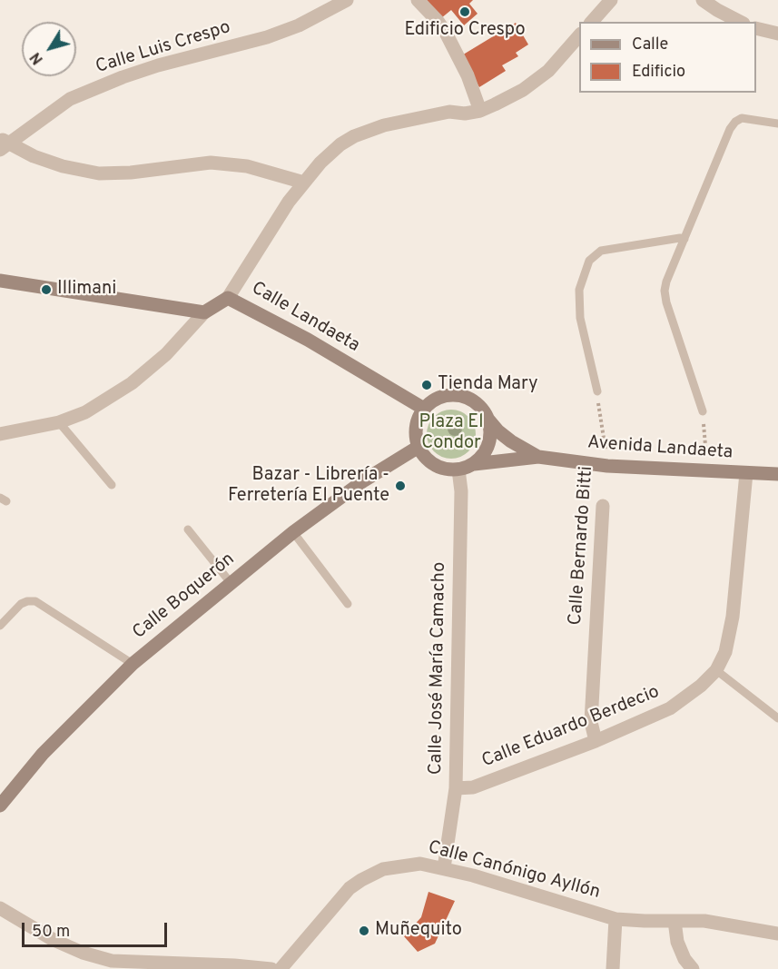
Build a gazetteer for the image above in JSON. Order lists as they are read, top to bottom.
{
  "streets": {
    "main road": ["Calle Landaeta", "Avenida Landaeta", "Calle Boquerón"],
    "street": [
      "Calle Luis Crespo",
      "Calle Bernardo Bitti",
      "Calle José María Camacho",
      "Calle Eduardo Berdecio",
      "Calle Canónigo Ayllón"
    ]
  },
  "crossings": [
    ["Calle Landaeta", "Avenida Landaeta"],
    ["Calle Landaeta", "Calle Boquerón"],
    ["Calle Landaeta", "Calle José María Camacho"],
    ["Avenida Landaeta", "Calle Bernardo Bitti"],
    ["Avenida Landaeta", "Calle Boquerón"],
    ["Avenida Landaeta", "Calle José María Camacho"],
    ["Avenida Landaeta", "Calle Eduardo Berdecio"],
    ["Calle Bernardo Bitti", "Calle Eduardo Berdecio"],
    ["Calle Boquerón", "Calle José María Camacho"],
    ["Calle José María Camacho", "Calle Eduardo Berdecio"],
    ["Calle José María Camacho", "Calle Canónigo Ayllón"]
  ],
  "parks": ["Plaza El Condor"],
  "places": [
    "Edificio Crespo",
    "Illimani",
    "Tienda Mary",
    "Bazar - Librería - Ferretería El Puente",
    "Muñequito"
  ],
  "legend": ["Calle", "Edificio"],
  "scale_bar": "50 m",
  "north": "bottom left"
}
